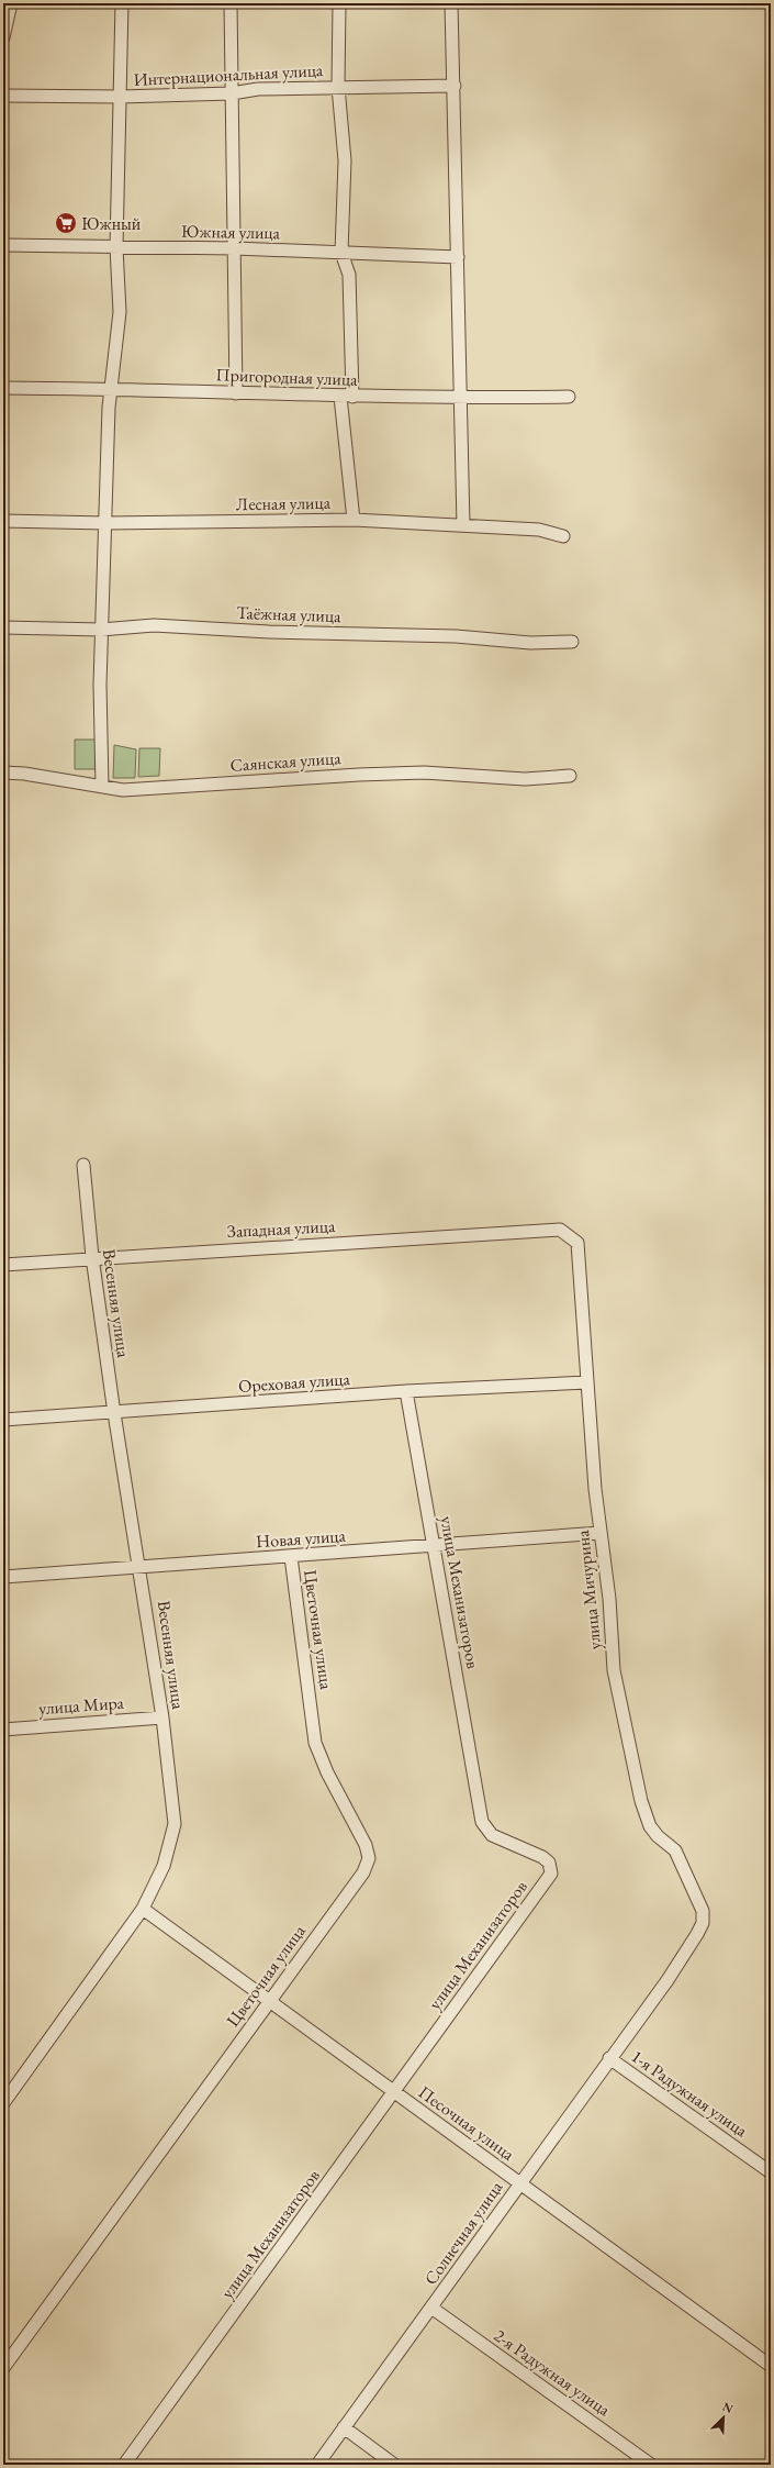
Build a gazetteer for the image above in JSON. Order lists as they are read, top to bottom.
{
  "streets": {
    "street": [
      "Интернациональная улица",
      "Южная улица",
      "Пригородная улица",
      "Лесная улица",
      "Таёжная улица",
      "Саянская улица",
      "Западная улица",
      "Весенняя улица",
      "Ореховая улица",
      "Новая улица",
      "улица Мичурина",
      "улица Механизаторов",
      "Цветочная улица",
      "улица Мира",
      "1-я Радужная улица",
      "Песочная улица",
      "Солнечная улица",
      "2-я Радужная улица"
    ]
  },
  "crossings": [
    ["Западная улица", "Весенняя улица"],
    ["Западная улица", "улица Мичурина"],
    ["Весенняя улица", "Ореховая улица"],
    ["Весенняя улица", "Новая улица"],
    ["Весенняя улица", "улица Мира"],
    ["Весенняя улица", "Песочная улица"],
    ["Ореховая улица", "улица Мичурина"],
    ["Ореховая улица", "улица Механизаторов"],
    ["Новая улица", "улица Мичурина"],
    ["Новая улица", "улица Механизаторов"],
    ["Новая улица", "Цветочная улица"],
    ["улица Мичурина", "Солнечная улица"],
    ["улица Механизаторов", "Песочная улица"],
    ["Цветочная улица", "Песочная улица"],
    ["1-я Радужная улица", "Солнечная улица"],
    ["Песочная улица", "Солнечная улица"],
    ["Солнечная улица", "2-я Радужная улица"]
  ],
  "places": {
    "supermarket": ["Южный"]
  },
  "north": "top right"
}
